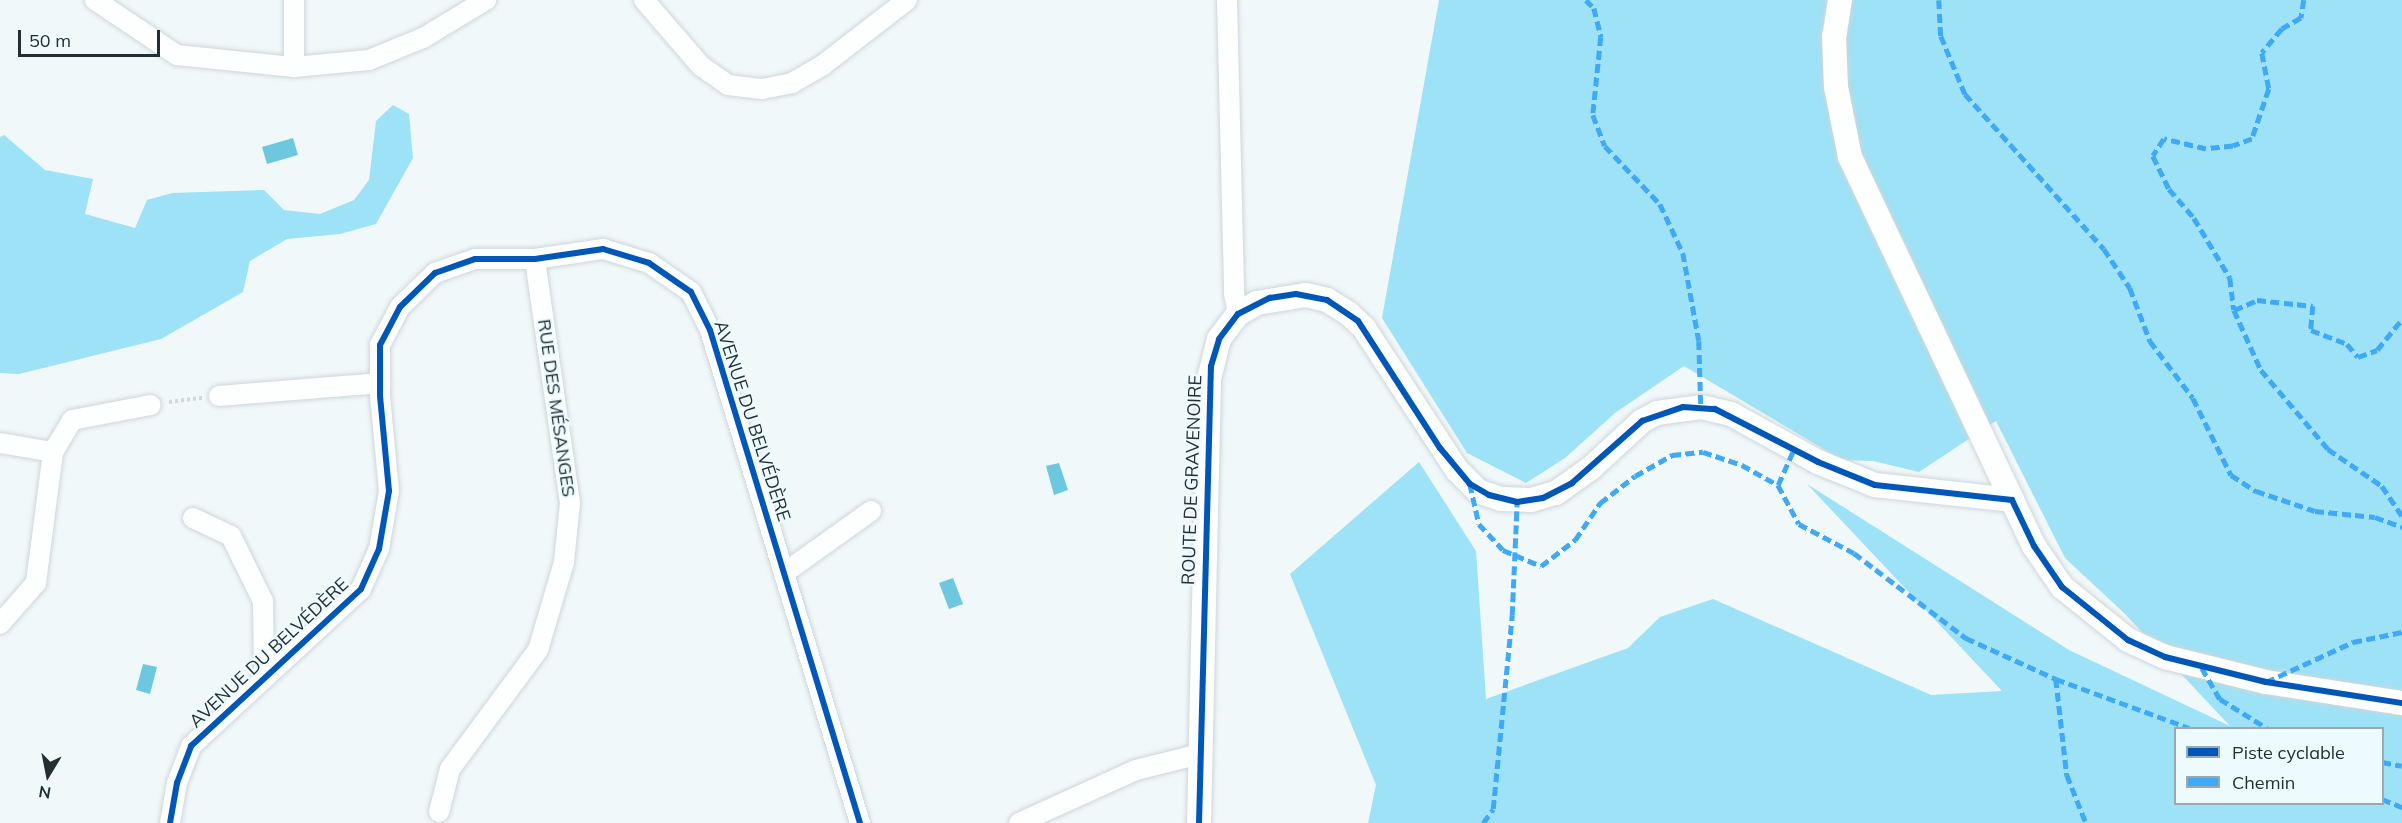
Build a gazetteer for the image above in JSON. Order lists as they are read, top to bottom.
{
  "streets": {
    "street": ["RUE DES MÉSANGES", "AVENUE DU BELVÉDÈRE", "ROUTE DE GRAVENOIRE"]
  },
  "crossings": [
    ["RUE DES MÉSANGES", "AVENUE DU BELVÉDÈRE"]
  ],
  "legend": ["Piste cyclable", "Chemin"],
  "scale_bar": "50 m",
  "north": "bottom"
}
